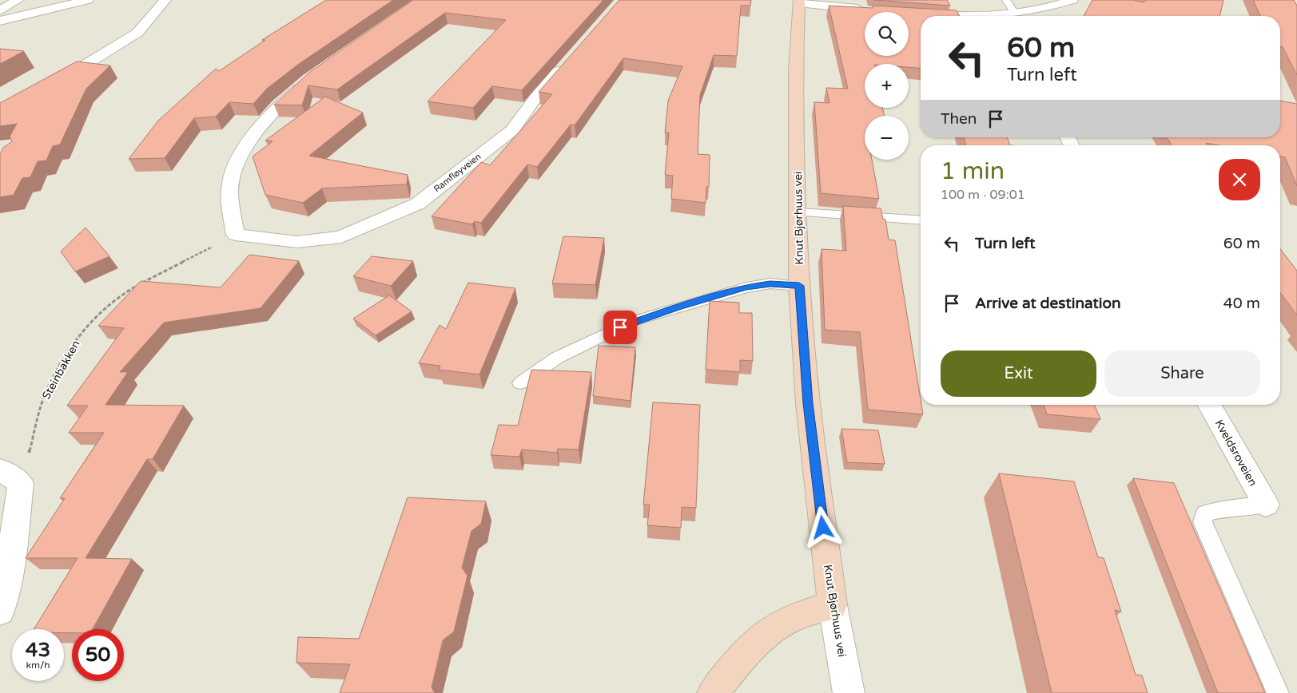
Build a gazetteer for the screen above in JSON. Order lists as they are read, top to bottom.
{
  "streets": {
    "main road": ["Knut Bjørhuus vei"],
    "street": ["Ramfløyveien", "Kveldsroveien"],
    "path": ["Steinbakken"]
  },
  "crossings": [
    ["Ramfløyveien", "Steinbakken"]
  ],
  "page": {
    "map_buttons": ["+", "−"],
    "turn": ["60 m", "Turn left"],
    "then": "Then",
    "heading": ["1 min", "100 m · 09:01"],
    "list": [
      {
        "name": "Turn left",
        "value": "60 m"
      },
      {
        "name": "Arrive at destination",
        "value": "40 m"
      }
    ],
    "buttons": ["Exit", "Share"],
    "speed": "43 km/h",
    "limit": "50"
  }
}
